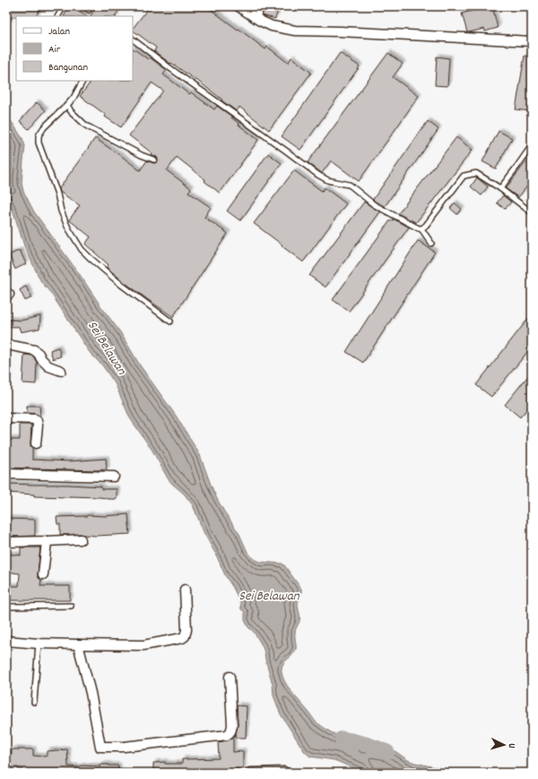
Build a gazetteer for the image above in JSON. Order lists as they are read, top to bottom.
{
  "water": ["Sei Belawan"],
  "legend": ["Jalan", "Air", "Bangunan"],
  "north": "right"
}
